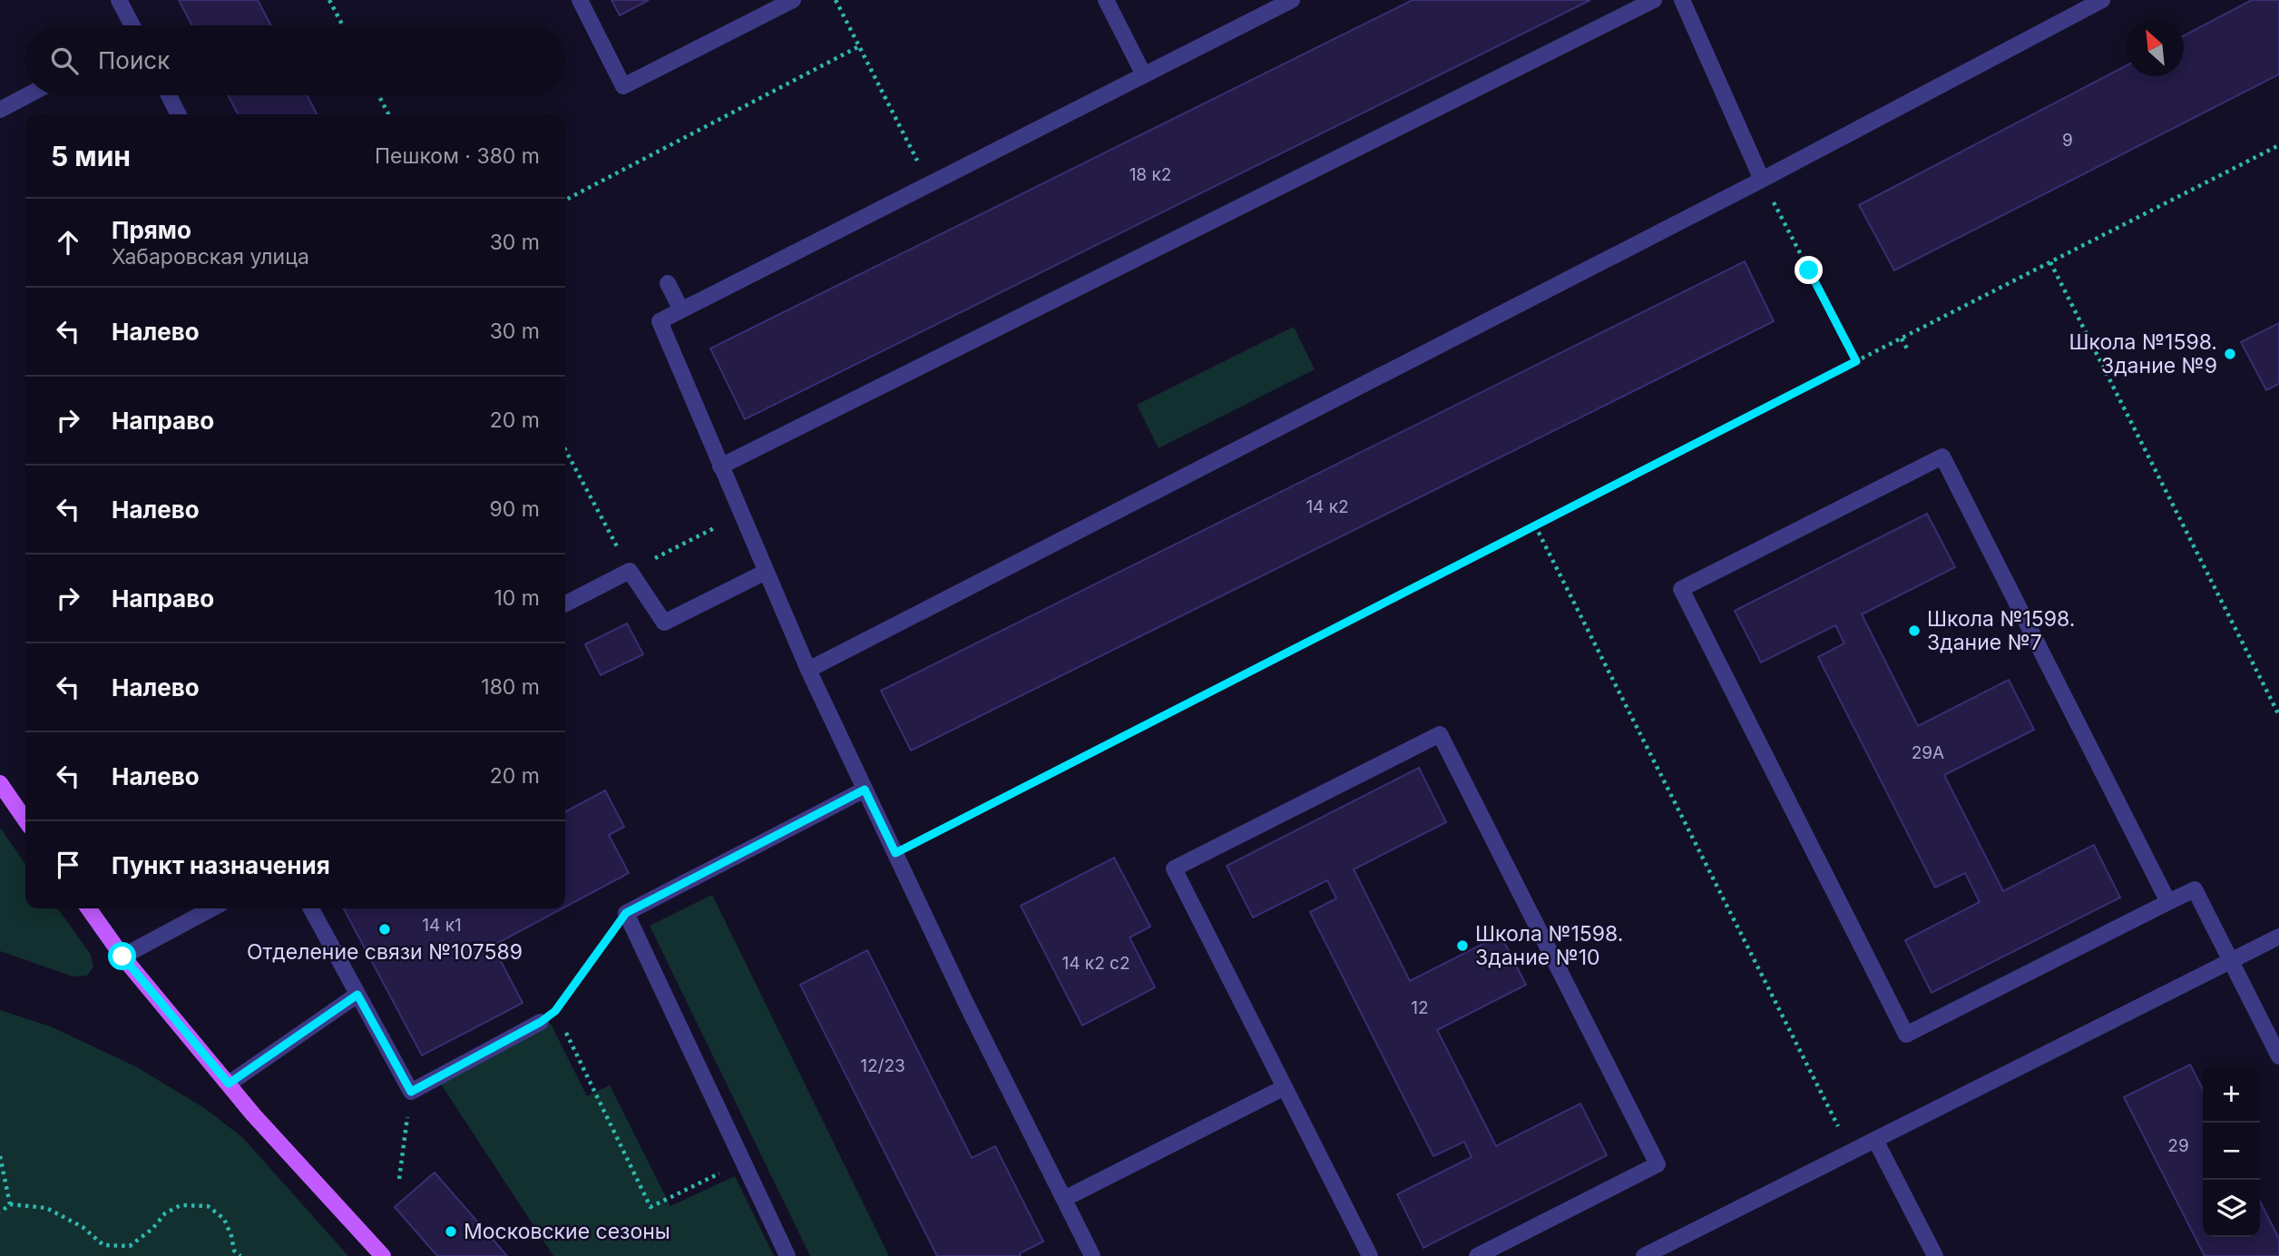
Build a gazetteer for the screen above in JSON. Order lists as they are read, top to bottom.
{
  "places": [
    "Школа №1598. Здание №9",
    "Школа №1598. Здание №7",
    "Отделение связи №107589",
    "Школа №1598. Здание №10",
    "Московские сезоны"
  ],
  "house_numbers": [
    "9",
    "18 к2",
    "14 к2",
    "29А",
    "14 к1",
    "14 к2 c2",
    "12",
    "12/23",
    "29"
  ],
  "north": "top left",
  "page": {
    "search": "Поиск",
    "heading": ["5 мин", "Пешком · 380 m"],
    "list": [
      ["Прямо", "Хабаровская улица", "30 m"],
      ["Налево", "30 m"],
      ["Направо", "20 m"],
      ["Налево", "90 m"],
      ["Направо", "10 m"],
      ["Налево", "180 m"],
      ["Налево", "20 m"],
      "Пункт назначения"
    ],
    "map_buttons": ["+", "−"]
  }
}
